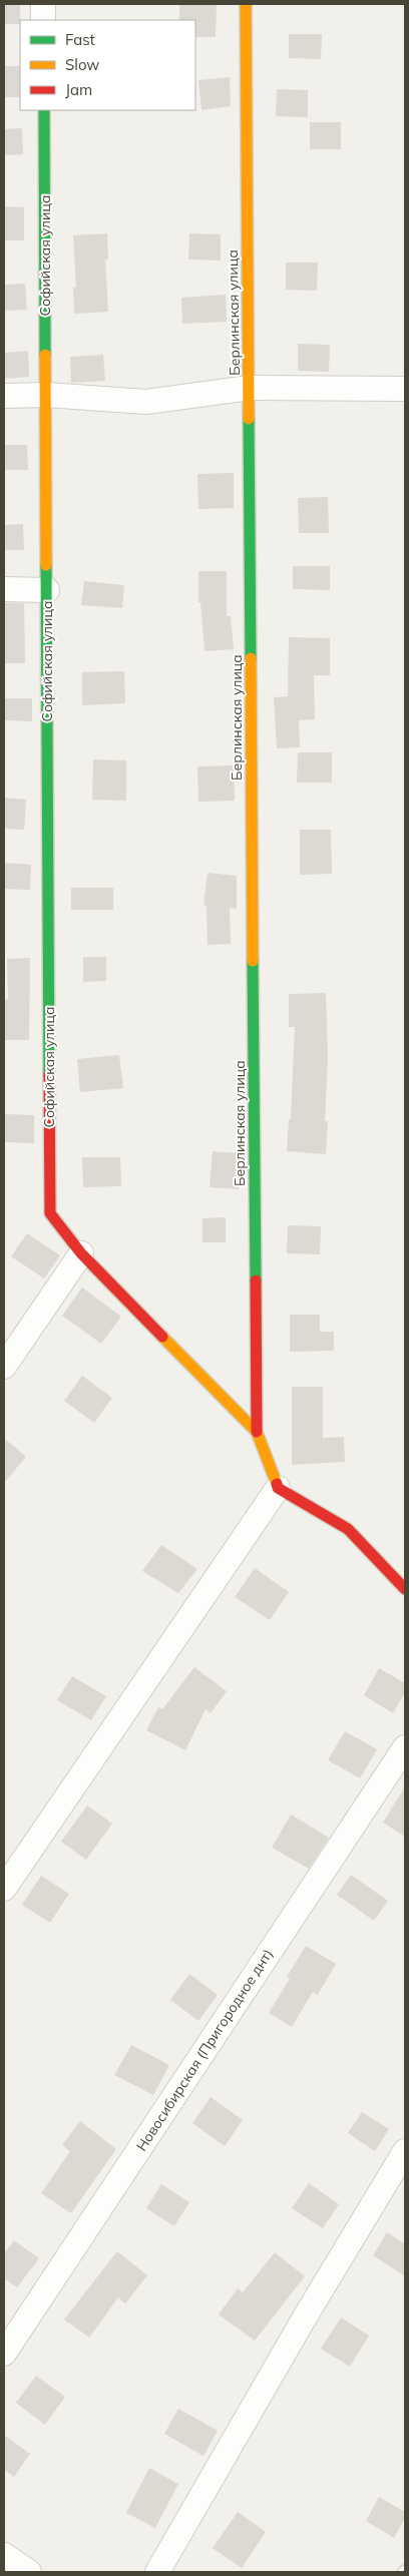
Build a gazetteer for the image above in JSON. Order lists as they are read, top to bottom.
{
  "streets": {
    "street": ["Софийская улица", "Берлинская улица", "Новосибирская (Пригородное днт)"]
  },
  "legend": ["Fast", "Slow", "Jam"]
}
